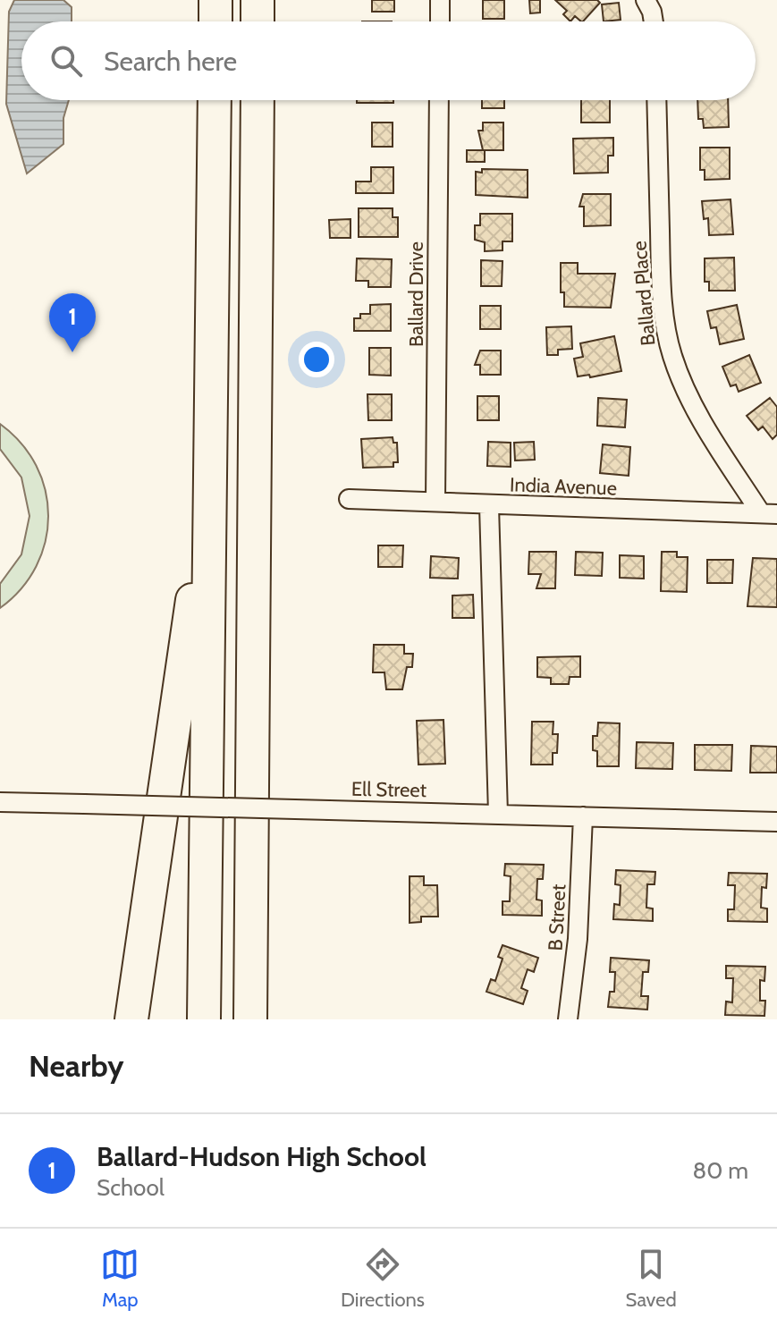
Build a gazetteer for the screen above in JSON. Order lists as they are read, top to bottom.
{
  "streets": {
    "street": [
      "Ballard Place",
      "Ballard Drive",
      "India Avenue",
      "Ell Street",
      "B Street"
    ]
  },
  "crossings": [
    ["Ballard Place", "India Avenue"],
    ["Ballard Drive", "India Avenue"],
    ["Ell Street", "B Street"]
  ],
  "page": {
    "search": "Search here",
    "pins": "1",
    "heading": "Nearby",
    "list": [
      {
        "mark": "1",
        "name": "Ballard-Hudson High School",
        "note": "School",
        "value": "80 m"
      }
    ],
    "nav": ["Map", "Directions", "Saved"]
  }
}
